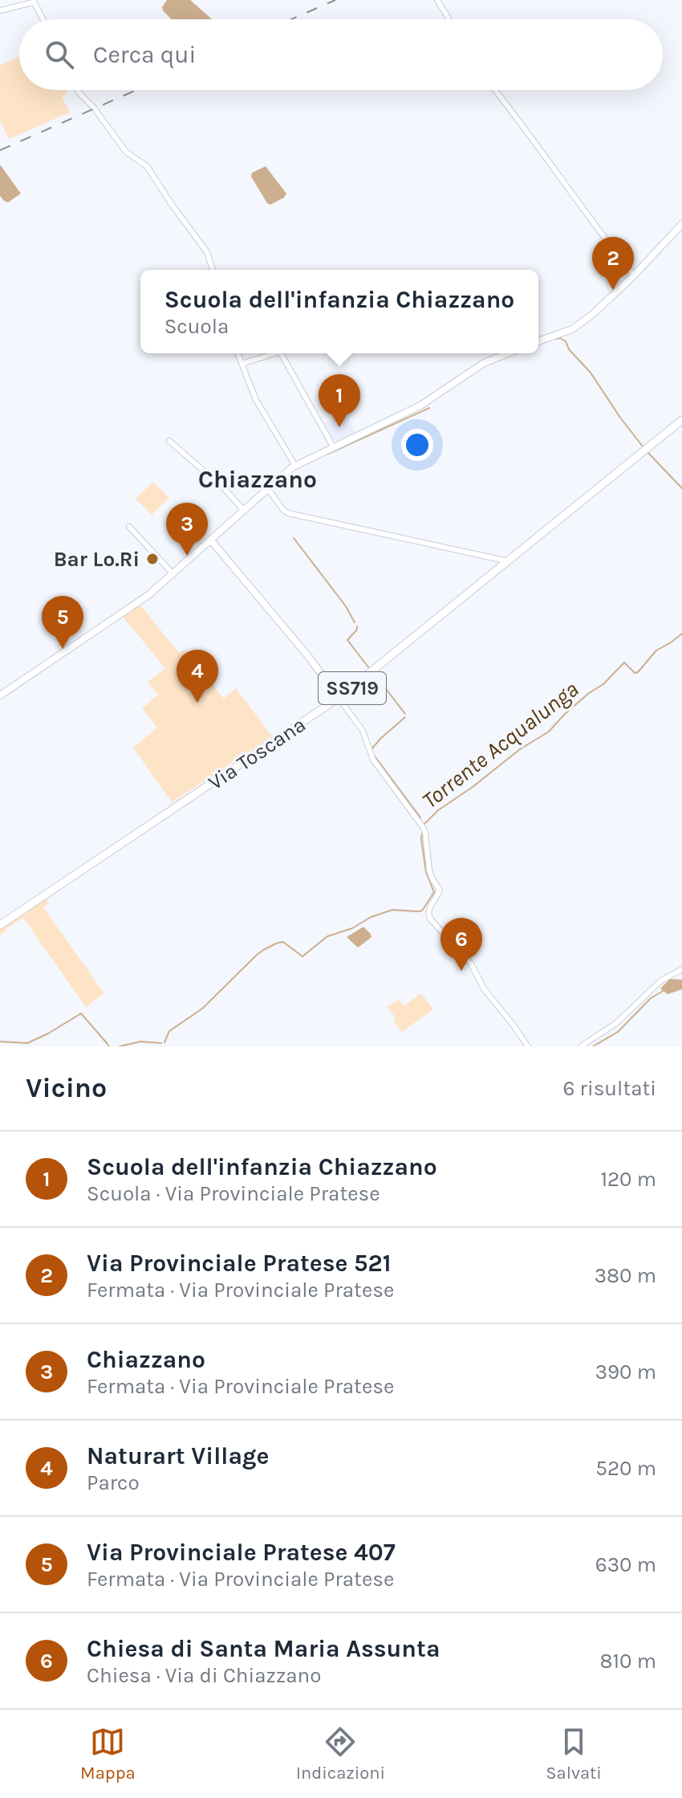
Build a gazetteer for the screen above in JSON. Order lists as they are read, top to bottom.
{
  "streets": {
    "main road": ["SS719", "Via Toscana"]
  },
  "districts": ["Chiazzano"],
  "water": ["Torrente Acqualunga"],
  "places": ["Bar Lo.Ri"],
  "page": {
    "search": "Cerca qui",
    "pins": [
      "2",
      "1",
      "3",
      "5",
      "4",
      "6"
    ],
    "popup": ["Scuola dell'infanzia Chiazzano", "Scuola"],
    "heading": ["Vicino", "6 risultati"],
    "list": [
      {
        "mark": "1",
        "name": "Scuola dell'infanzia Chiazzano",
        "note": "Scuola · Via Provinciale Pratese",
        "value": "120 m"
      },
      {
        "mark": "2",
        "name": "Via Provinciale Pratese 521",
        "note": "Fermata · Via Provinciale Pratese",
        "value": "380 m"
      },
      {
        "mark": "3",
        "name": "Chiazzano",
        "note": "Fermata · Via Provinciale Pratese",
        "value": "390 m"
      },
      {
        "mark": "4",
        "name": "Naturart Village",
        "note": "Parco",
        "value": "520 m"
      },
      {
        "mark": "5",
        "name": "Via Provinciale Pratese 407",
        "note": "Fermata · Via Provinciale Pratese",
        "value": "630 m"
      },
      {
        "mark": "6",
        "name": "Chiesa di Santa Maria Assunta",
        "note": "Chiesa · Via di Chiazzano",
        "value": "810 m"
      }
    ],
    "nav": ["Mappa", "Indicazioni", "Salvati"]
  }
}
